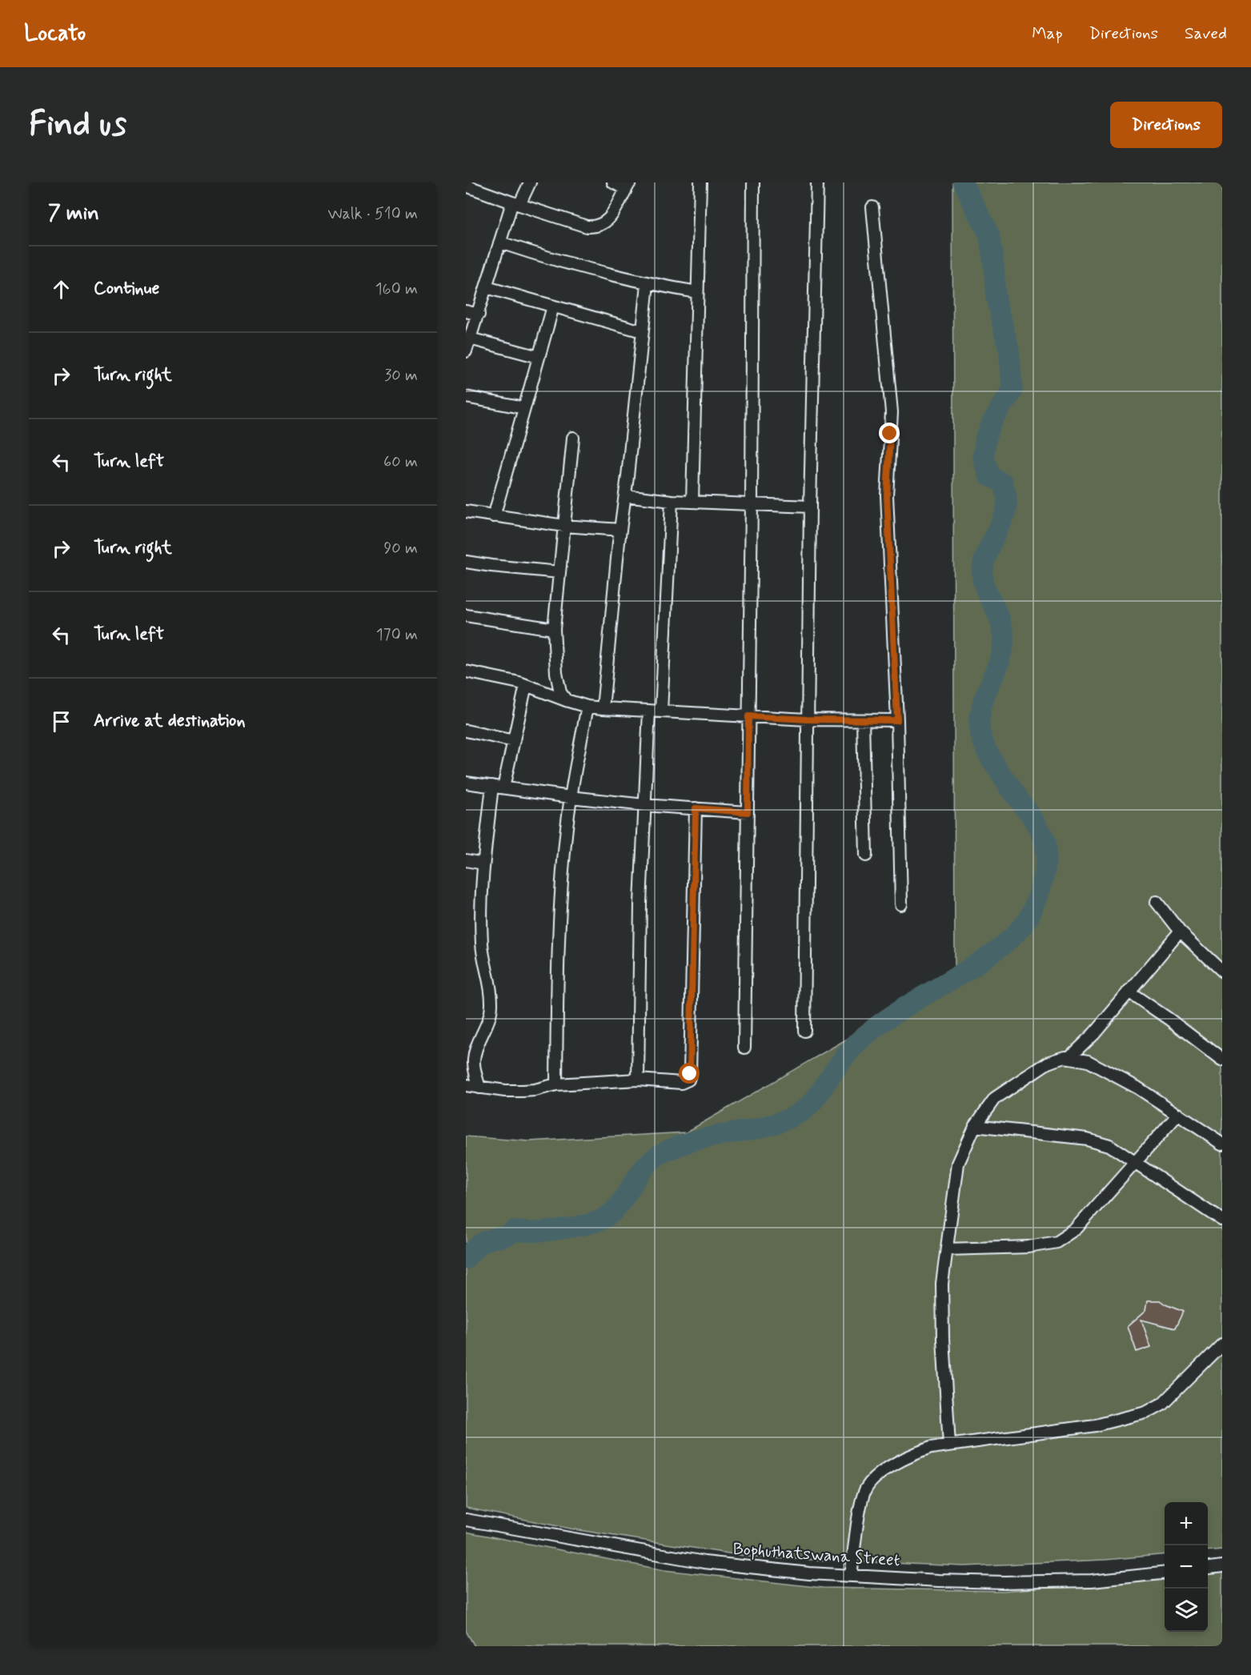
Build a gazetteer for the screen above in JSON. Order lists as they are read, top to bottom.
{
  "streets": {
    "street": ["Bophuthatswana Street"]
  },
  "page": {
    "header": "Locato",
    "nav": ["Map", "Directions", "Saved"],
    "buttons": "Directions",
    "title": "Find us",
    "heading": ["7 min", "Walk · 510 m"],
    "list": [
      ["Continue", "160 m"],
      ["Turn right", "30 m"],
      ["Turn left", "60 m"],
      ["Turn right", "90 m"],
      ["Turn left", "170 m"],
      "Arrive at destination"
    ],
    "map_buttons": ["+", "−"]
  }
}
